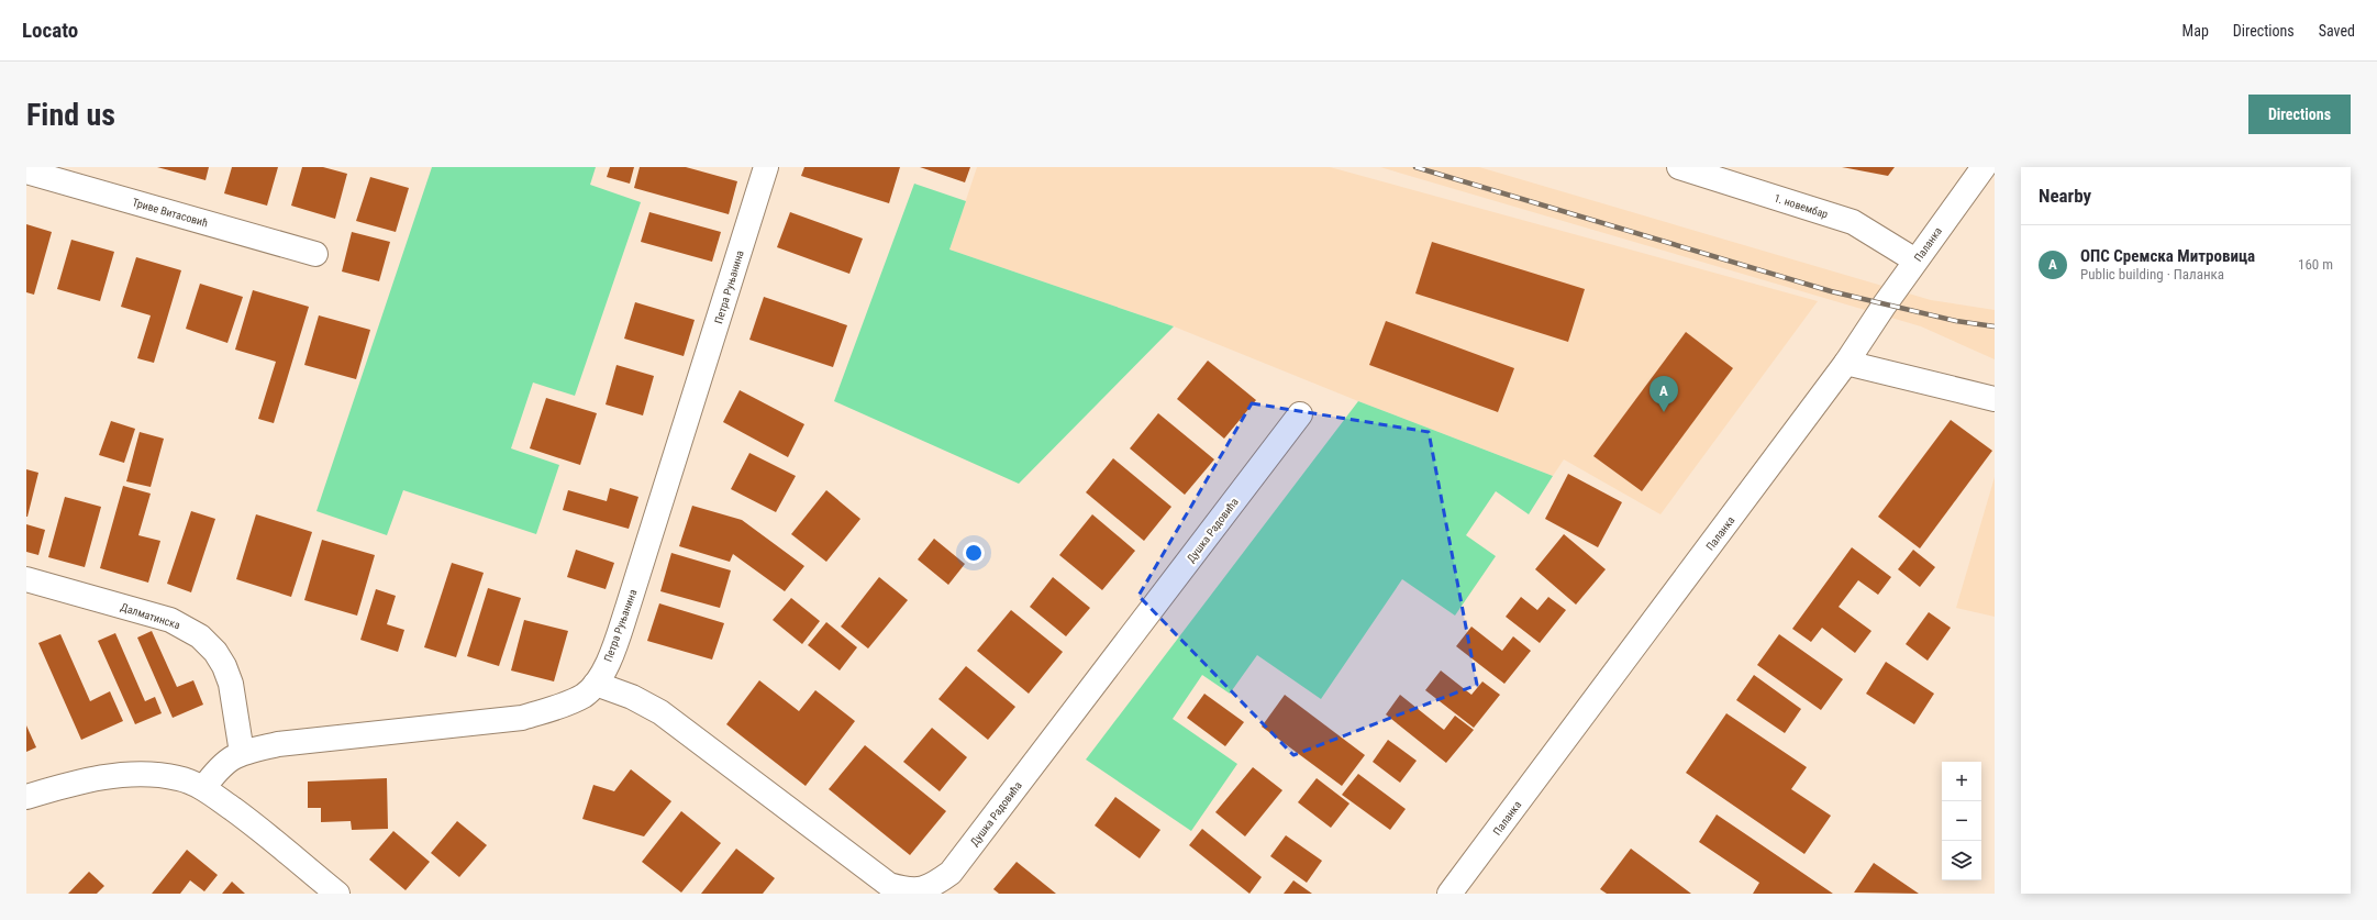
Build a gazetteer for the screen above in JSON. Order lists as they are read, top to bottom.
{
  "streets": {
    "street": [
      "1. новембар",
      "Триве Витасовић",
      "Паланка",
      "Петра Руњанина",
      "Душка Радовића",
      "Далматинска"
    ]
  },
  "crossings": [
    ["1. новембар", "Паланка"],
    ["Петра Руњанина", "Душка Радовића"],
    ["Петра Руњанина", "Далматинска"]
  ],
  "page": {
    "header": "Locato",
    "nav": ["Map", "Directions", "Saved"],
    "buttons": "Directions",
    "title": "Find us",
    "heading": "Nearby",
    "list": [
      {
        "mark": "A",
        "name": "ОПС Сремска Митровица",
        "note": "Public building · Паланка",
        "value": "160 m"
      }
    ],
    "pins": "A",
    "map_buttons": ["+", "−"]
  }
}
